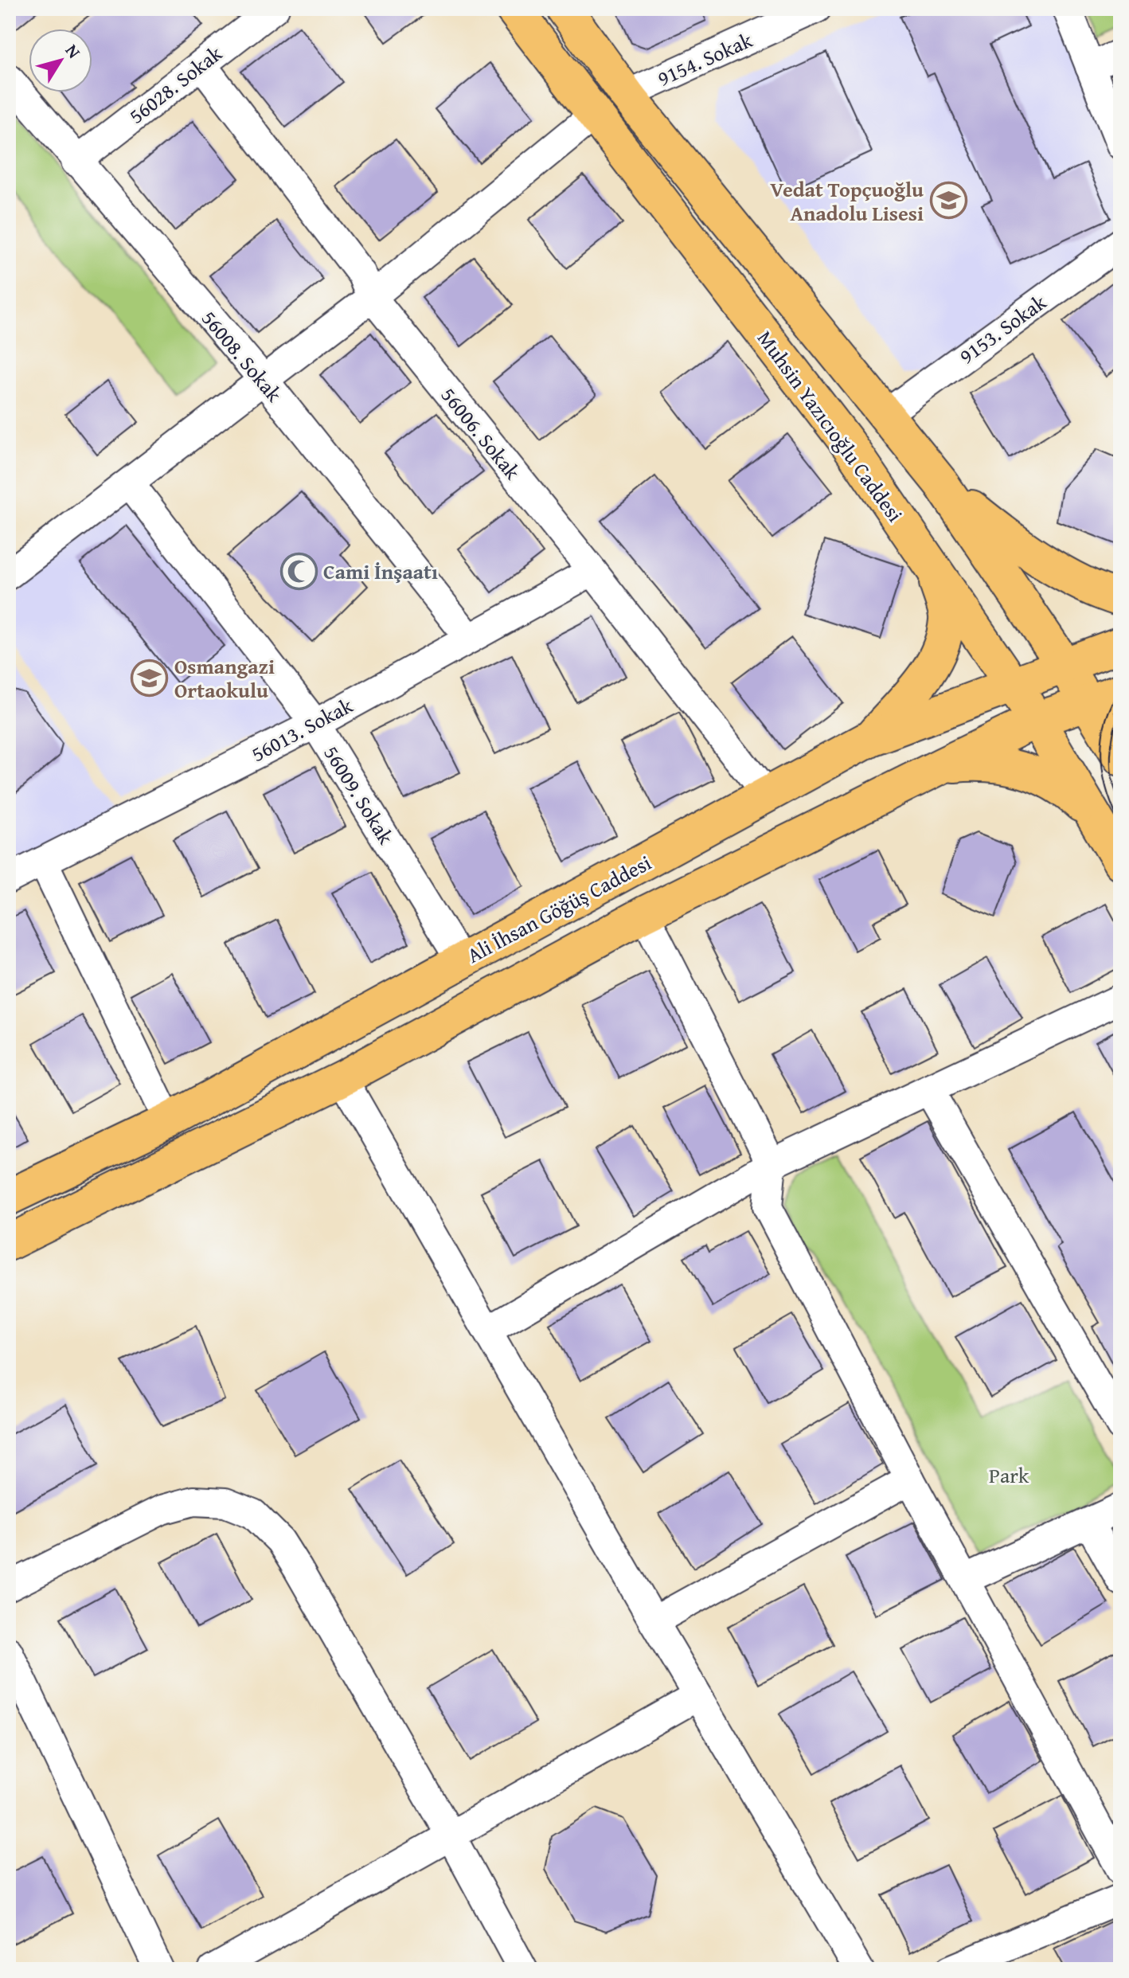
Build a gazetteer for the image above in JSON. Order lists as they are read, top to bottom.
{
  "streets": {
    "main road": ["Muhsin Yazıcıoğlu Caddesi", "Ali İhsan Göğüş Caddesi"],
    "street": [
      "9154. Sokak",
      "56028. Sokak",
      "9153. Sokak",
      "56008. Sokak",
      "56006. Sokak",
      "56013. Sokak",
      "56009. Sokak"
    ]
  },
  "crossings": [
    ["9154. Sokak", "Muhsin Yazıcıoğlu Caddesi"],
    ["56028. Sokak", "56008. Sokak"],
    ["56028. Sokak", "56006. Sokak"],
    ["9153. Sokak", "Muhsin Yazıcıoğlu Caddesi"],
    ["56008. Sokak", "56013. Sokak"],
    ["Muhsin Yazıcıoğlu Caddesi", "Ali İhsan Göğüş Caddesi"],
    ["56006. Sokak", "56013. Sokak"],
    ["56006. Sokak", "Ali İhsan Göğüş Caddesi"],
    ["56013. Sokak", "56009. Sokak"],
    ["56009. Sokak", "Ali İhsan Göğüş Caddesi"]
  ],
  "parks": ["Park"],
  "places": {
    "school or university": ["Vedat Topçuoğlu Anadolu Lisesi", "Osmangazi Ortaokulu"],
    "mosque": ["Cami İnşaatı"]
  },
  "north": "top right"
}
